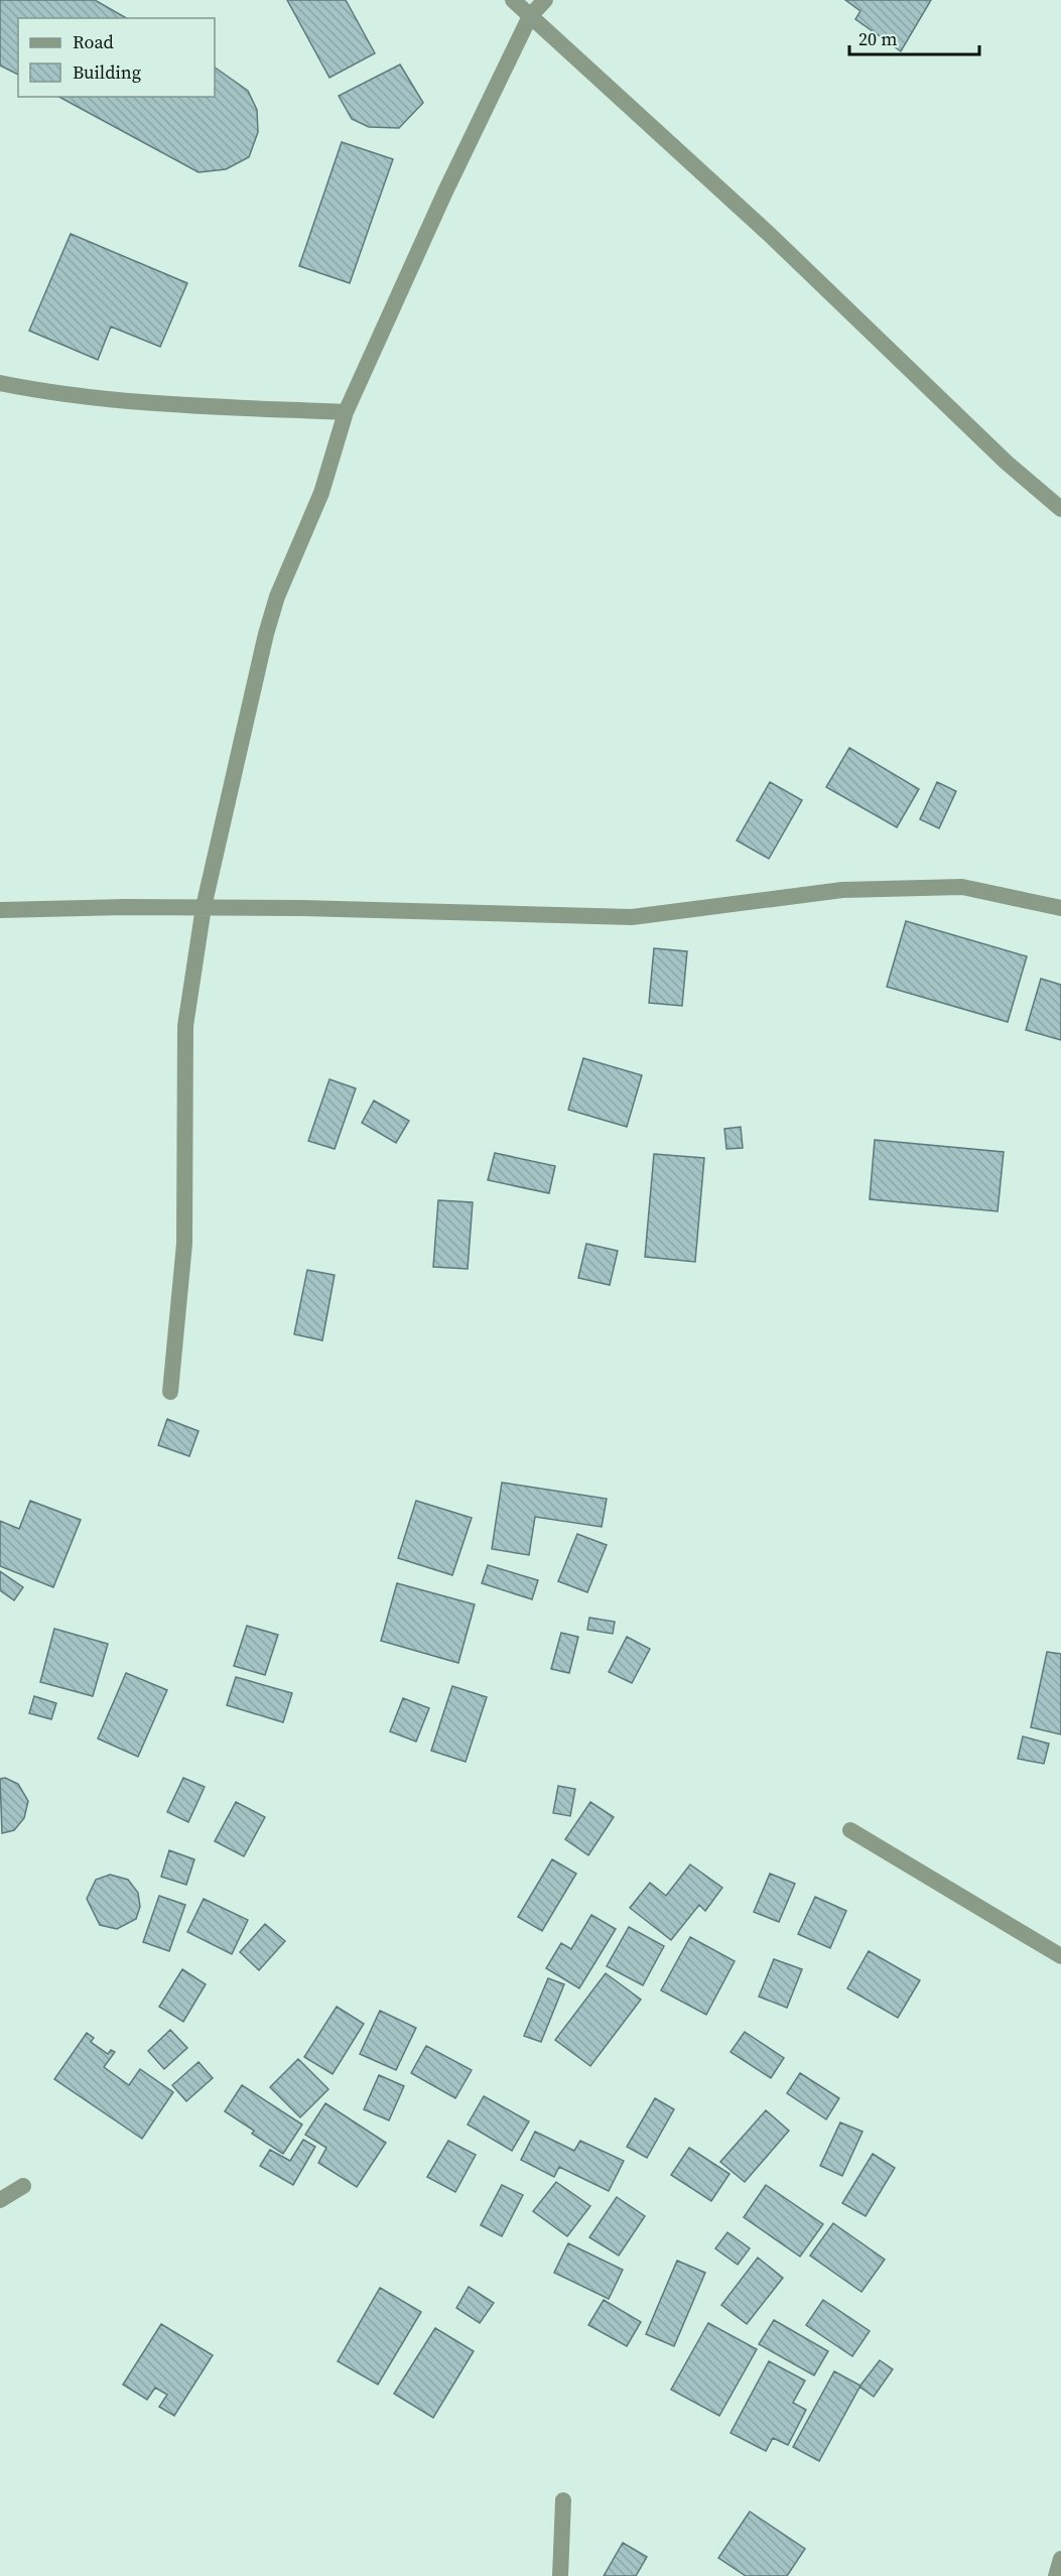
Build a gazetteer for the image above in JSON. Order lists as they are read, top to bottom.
{
  "legend": ["Road", "Building"],
  "scale_bar": "20 m"
}
